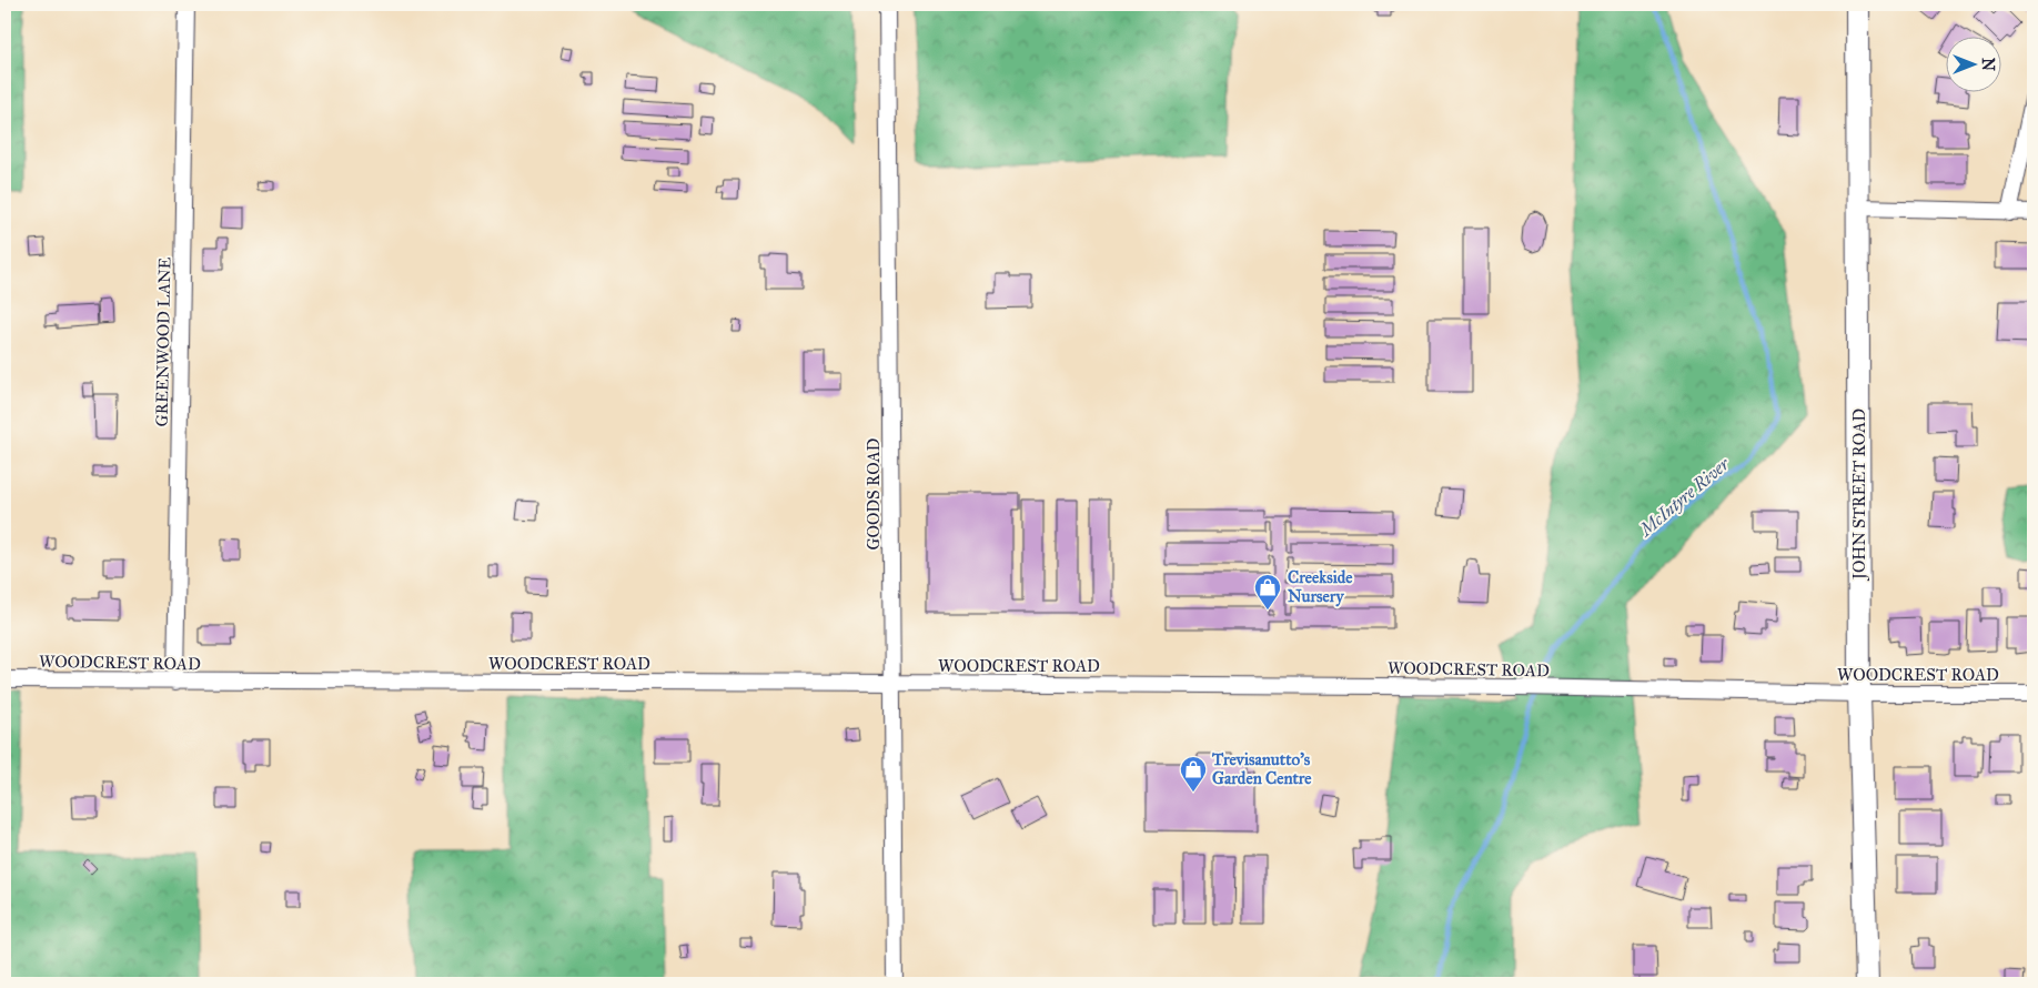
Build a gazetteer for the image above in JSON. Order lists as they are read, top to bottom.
{
  "streets": {
    "main road": ["JOHN STREET ROAD"],
    "street": ["GREENWOOD LANE", "GOODS ROAD", "WOODCREST ROAD"]
  },
  "crossings": [
    ["GREENWOOD LANE", "WOODCREST ROAD"],
    ["GOODS ROAD", "WOODCREST ROAD"],
    ["JOHN STREET ROAD", "WOODCREST ROAD"]
  ],
  "water": ["McIntyre River"],
  "places": {
    "shop": ["Creekside Nursery", "Trevisanutto's Garden Centre"]
  },
  "north": "right"
}
